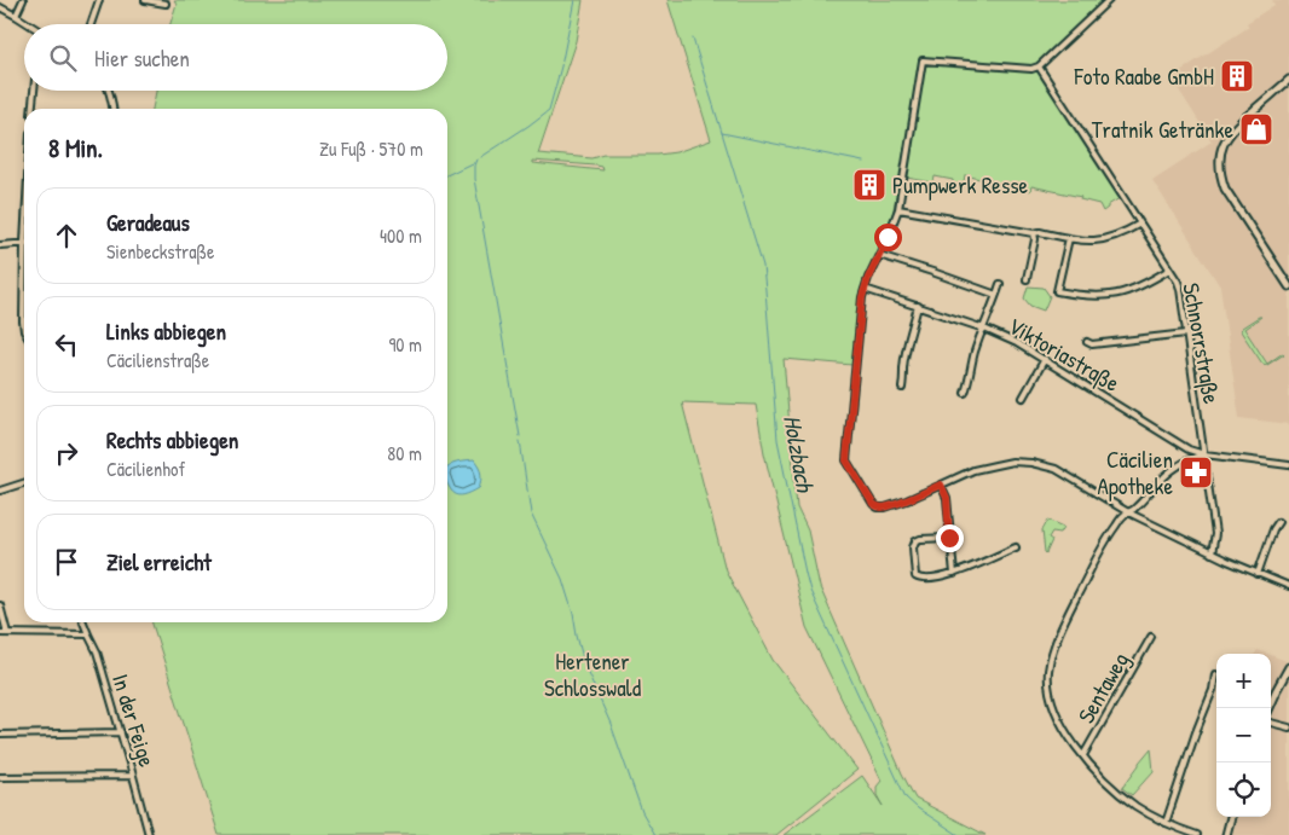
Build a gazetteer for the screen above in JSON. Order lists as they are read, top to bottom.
{
  "streets": {
    "street": [
      "Schnorrstraße",
      "Viktoriastraße",
      "Sentaweg",
      "In der Feige"
    ]
  },
  "crossings": [
    ["Schnorrstraße", "Viktoriastraße"]
  ],
  "water": ["Holzbach"],
  "parks": ["Hertener Schlosswald"],
  "places": {
    "building": ["Foto Raabe GmbH", "Pumpwerk Resse"],
    "shop": ["Tratnik Getränke"],
    "pharmacy": ["Cäcilien Apotheke"]
  },
  "page": {
    "search": "Hier suchen",
    "heading": ["8 Min.", "Zu Fuß · 570 m"],
    "list": [
      ["Geradeaus", "Sienbeckstraße", "400 m"],
      ["Links abbiegen", "Cäcilienstraße", "90 m"],
      ["Rechts abbiegen", "Cäcilienhof", "80 m"],
      "Ziel erreicht"
    ],
    "map_buttons": ["+", "−"]
  }
}
